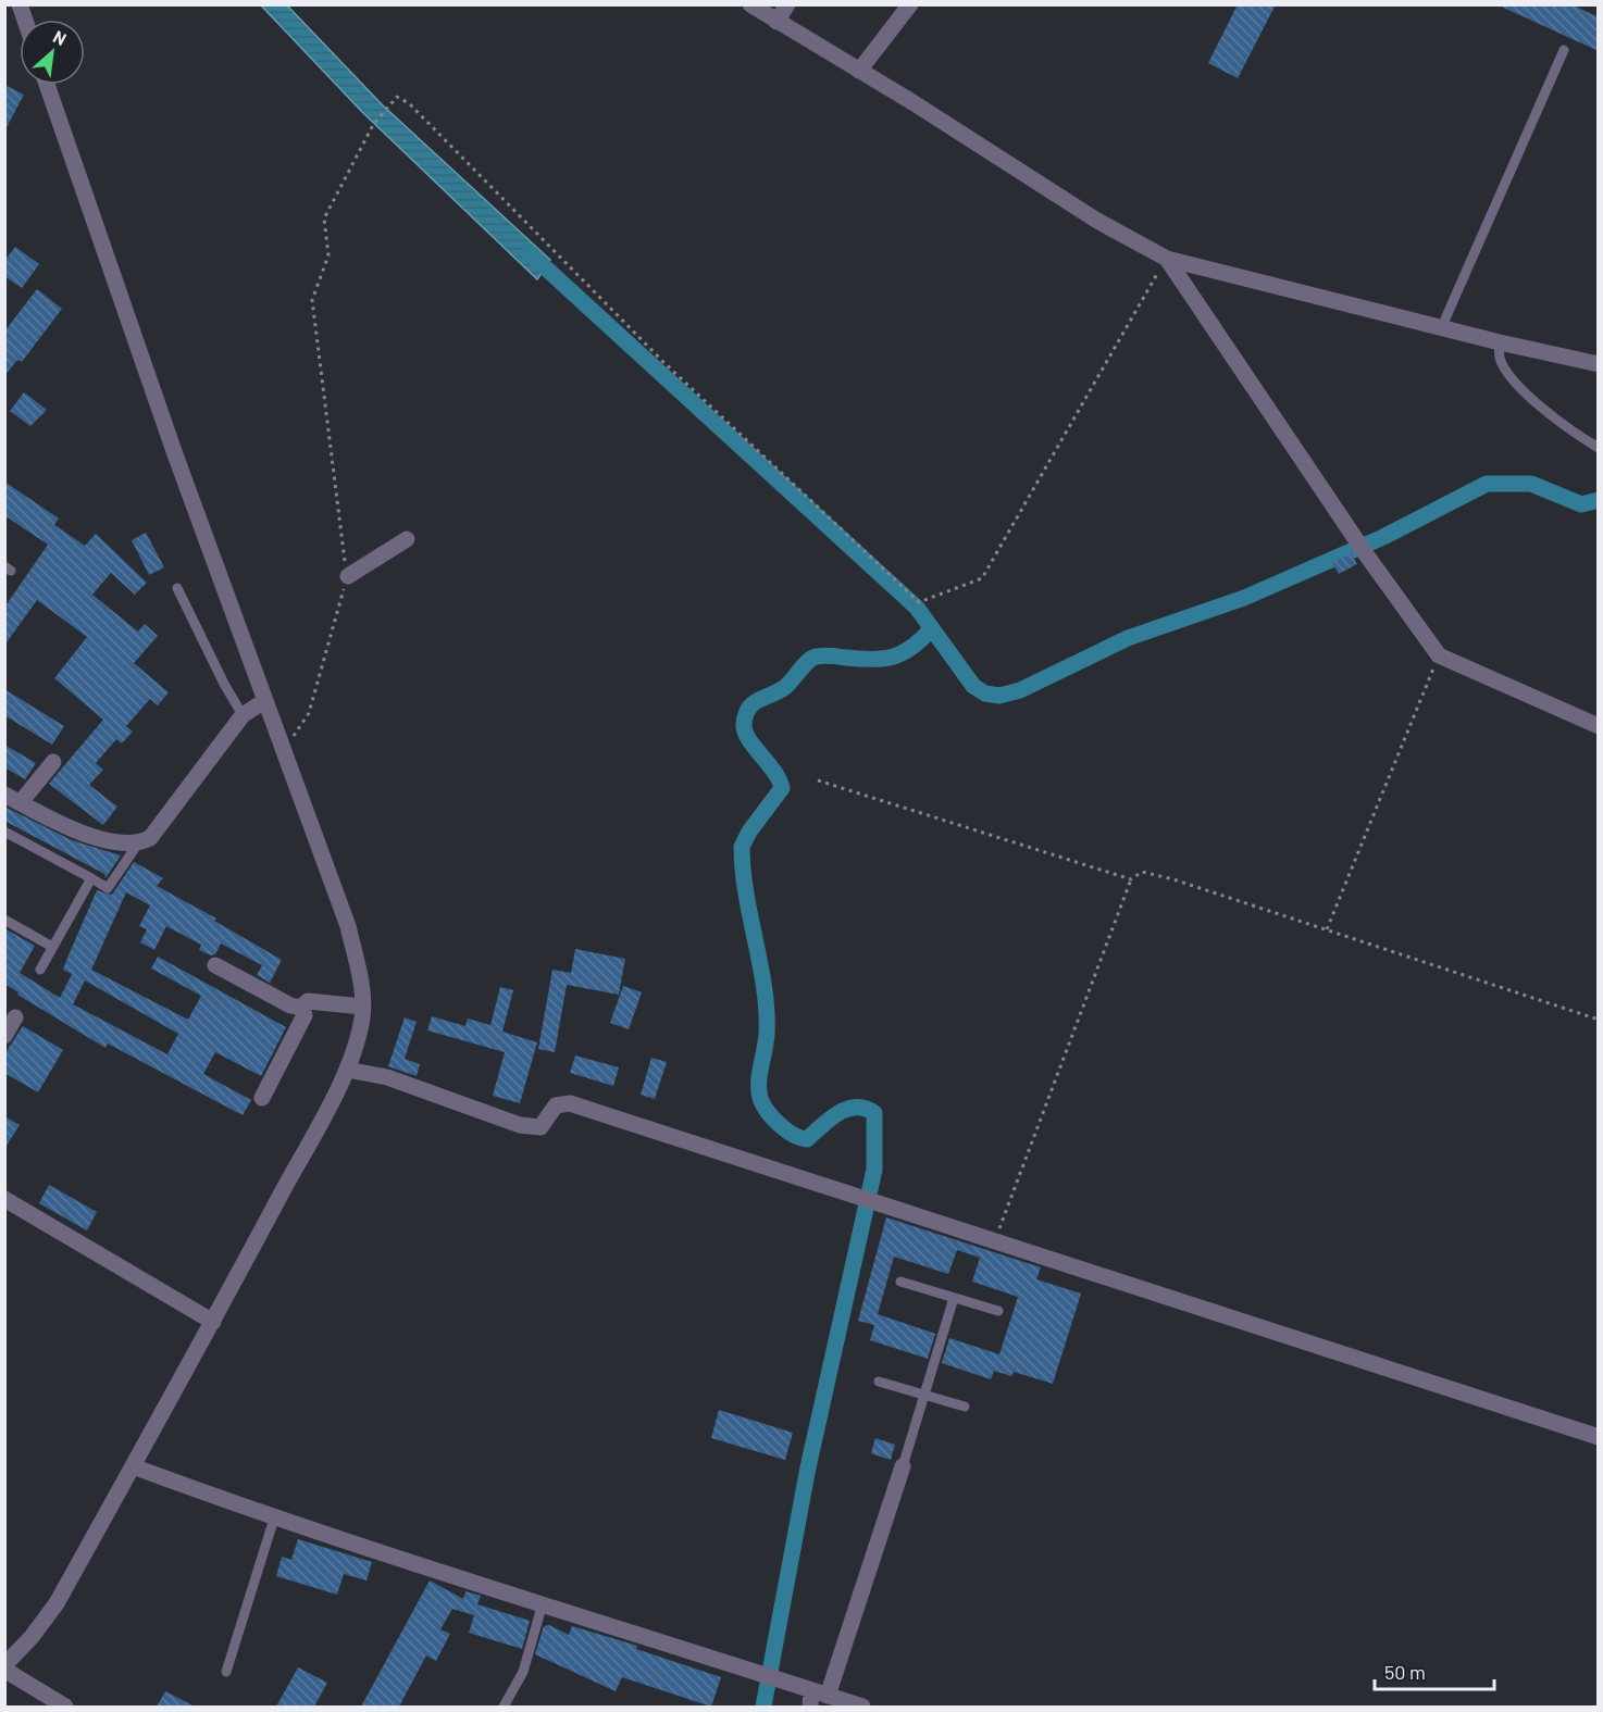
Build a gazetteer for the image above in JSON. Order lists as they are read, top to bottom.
{
  "scale_bar": "50 m",
  "north": "top right"
}
